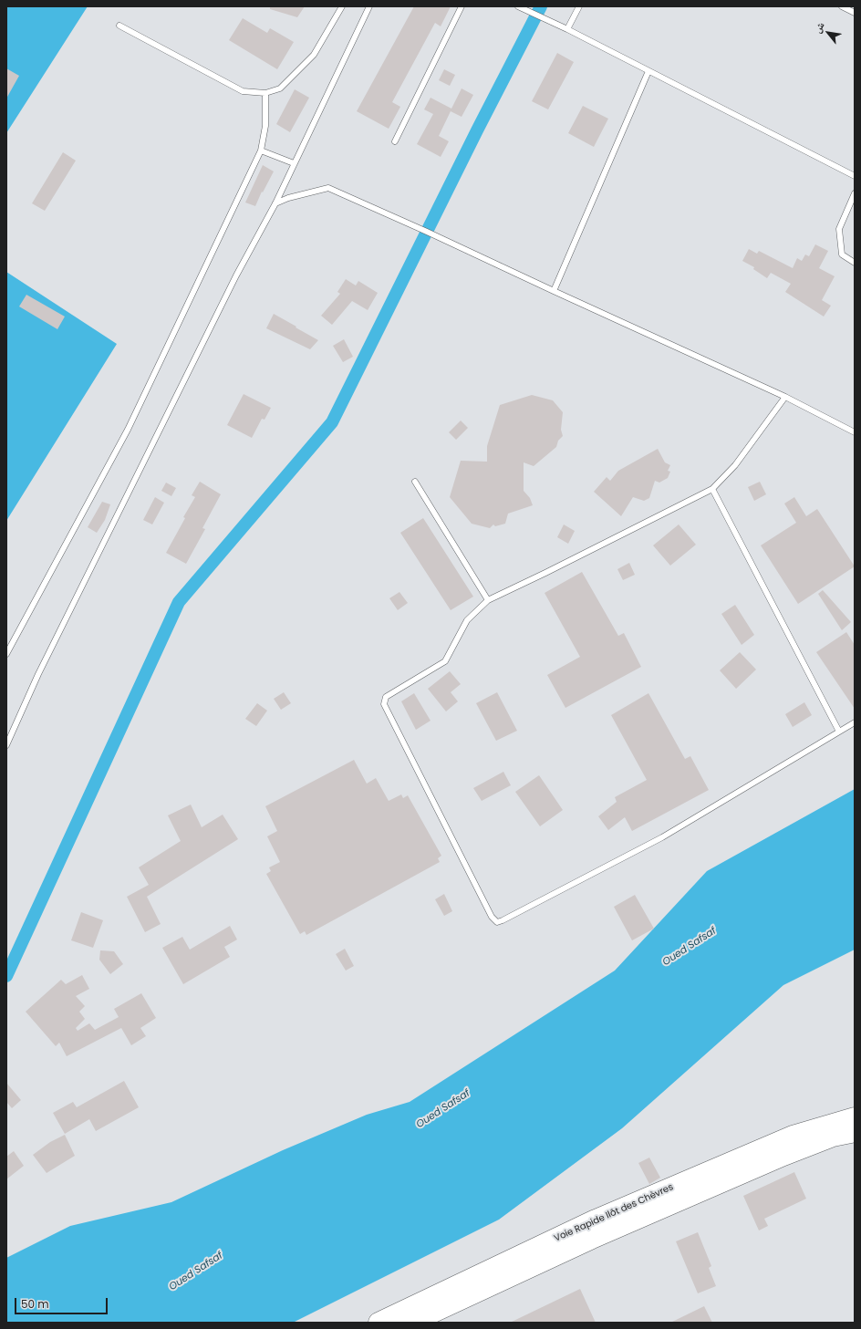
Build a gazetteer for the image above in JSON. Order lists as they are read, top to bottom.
{
  "streets": {
    "highway": ["Voie Rapide Ilôt des Chèvres"]
  },
  "water": ["Oued Safsaf"],
  "scale_bar": "50 m",
  "north": "top left"
}
